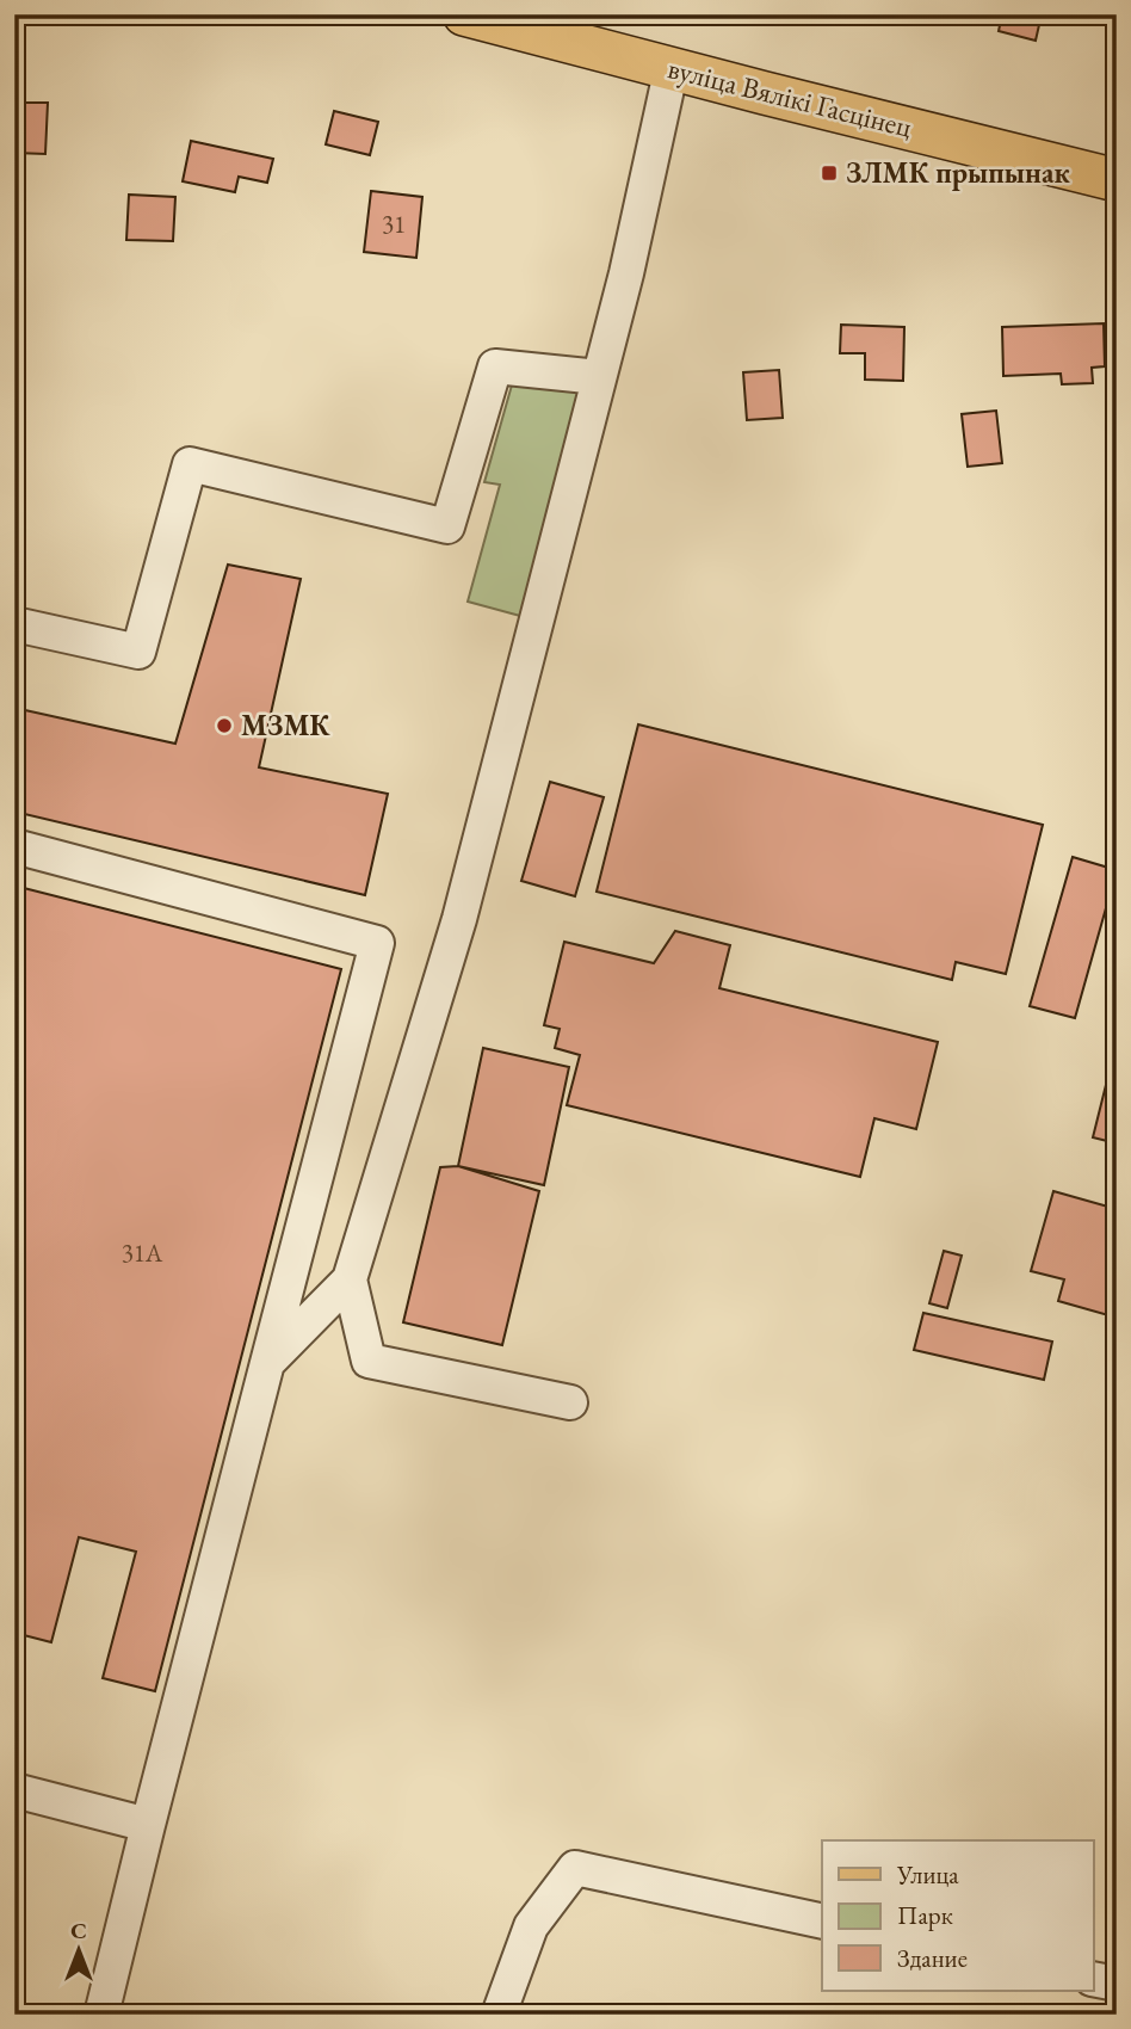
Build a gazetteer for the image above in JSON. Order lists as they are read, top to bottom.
{
  "streets": {
    "main road": ["вуліца Вялікі Гасцінец"]
  },
  "places": {
    "transit": ["ЗЛМК прыпынак"],
    "other": ["МЗМК"]
  },
  "house_numbers": ["31", "31А"],
  "legend": ["Улица", "Парк", "Здание"],
  "north": "top"
}
